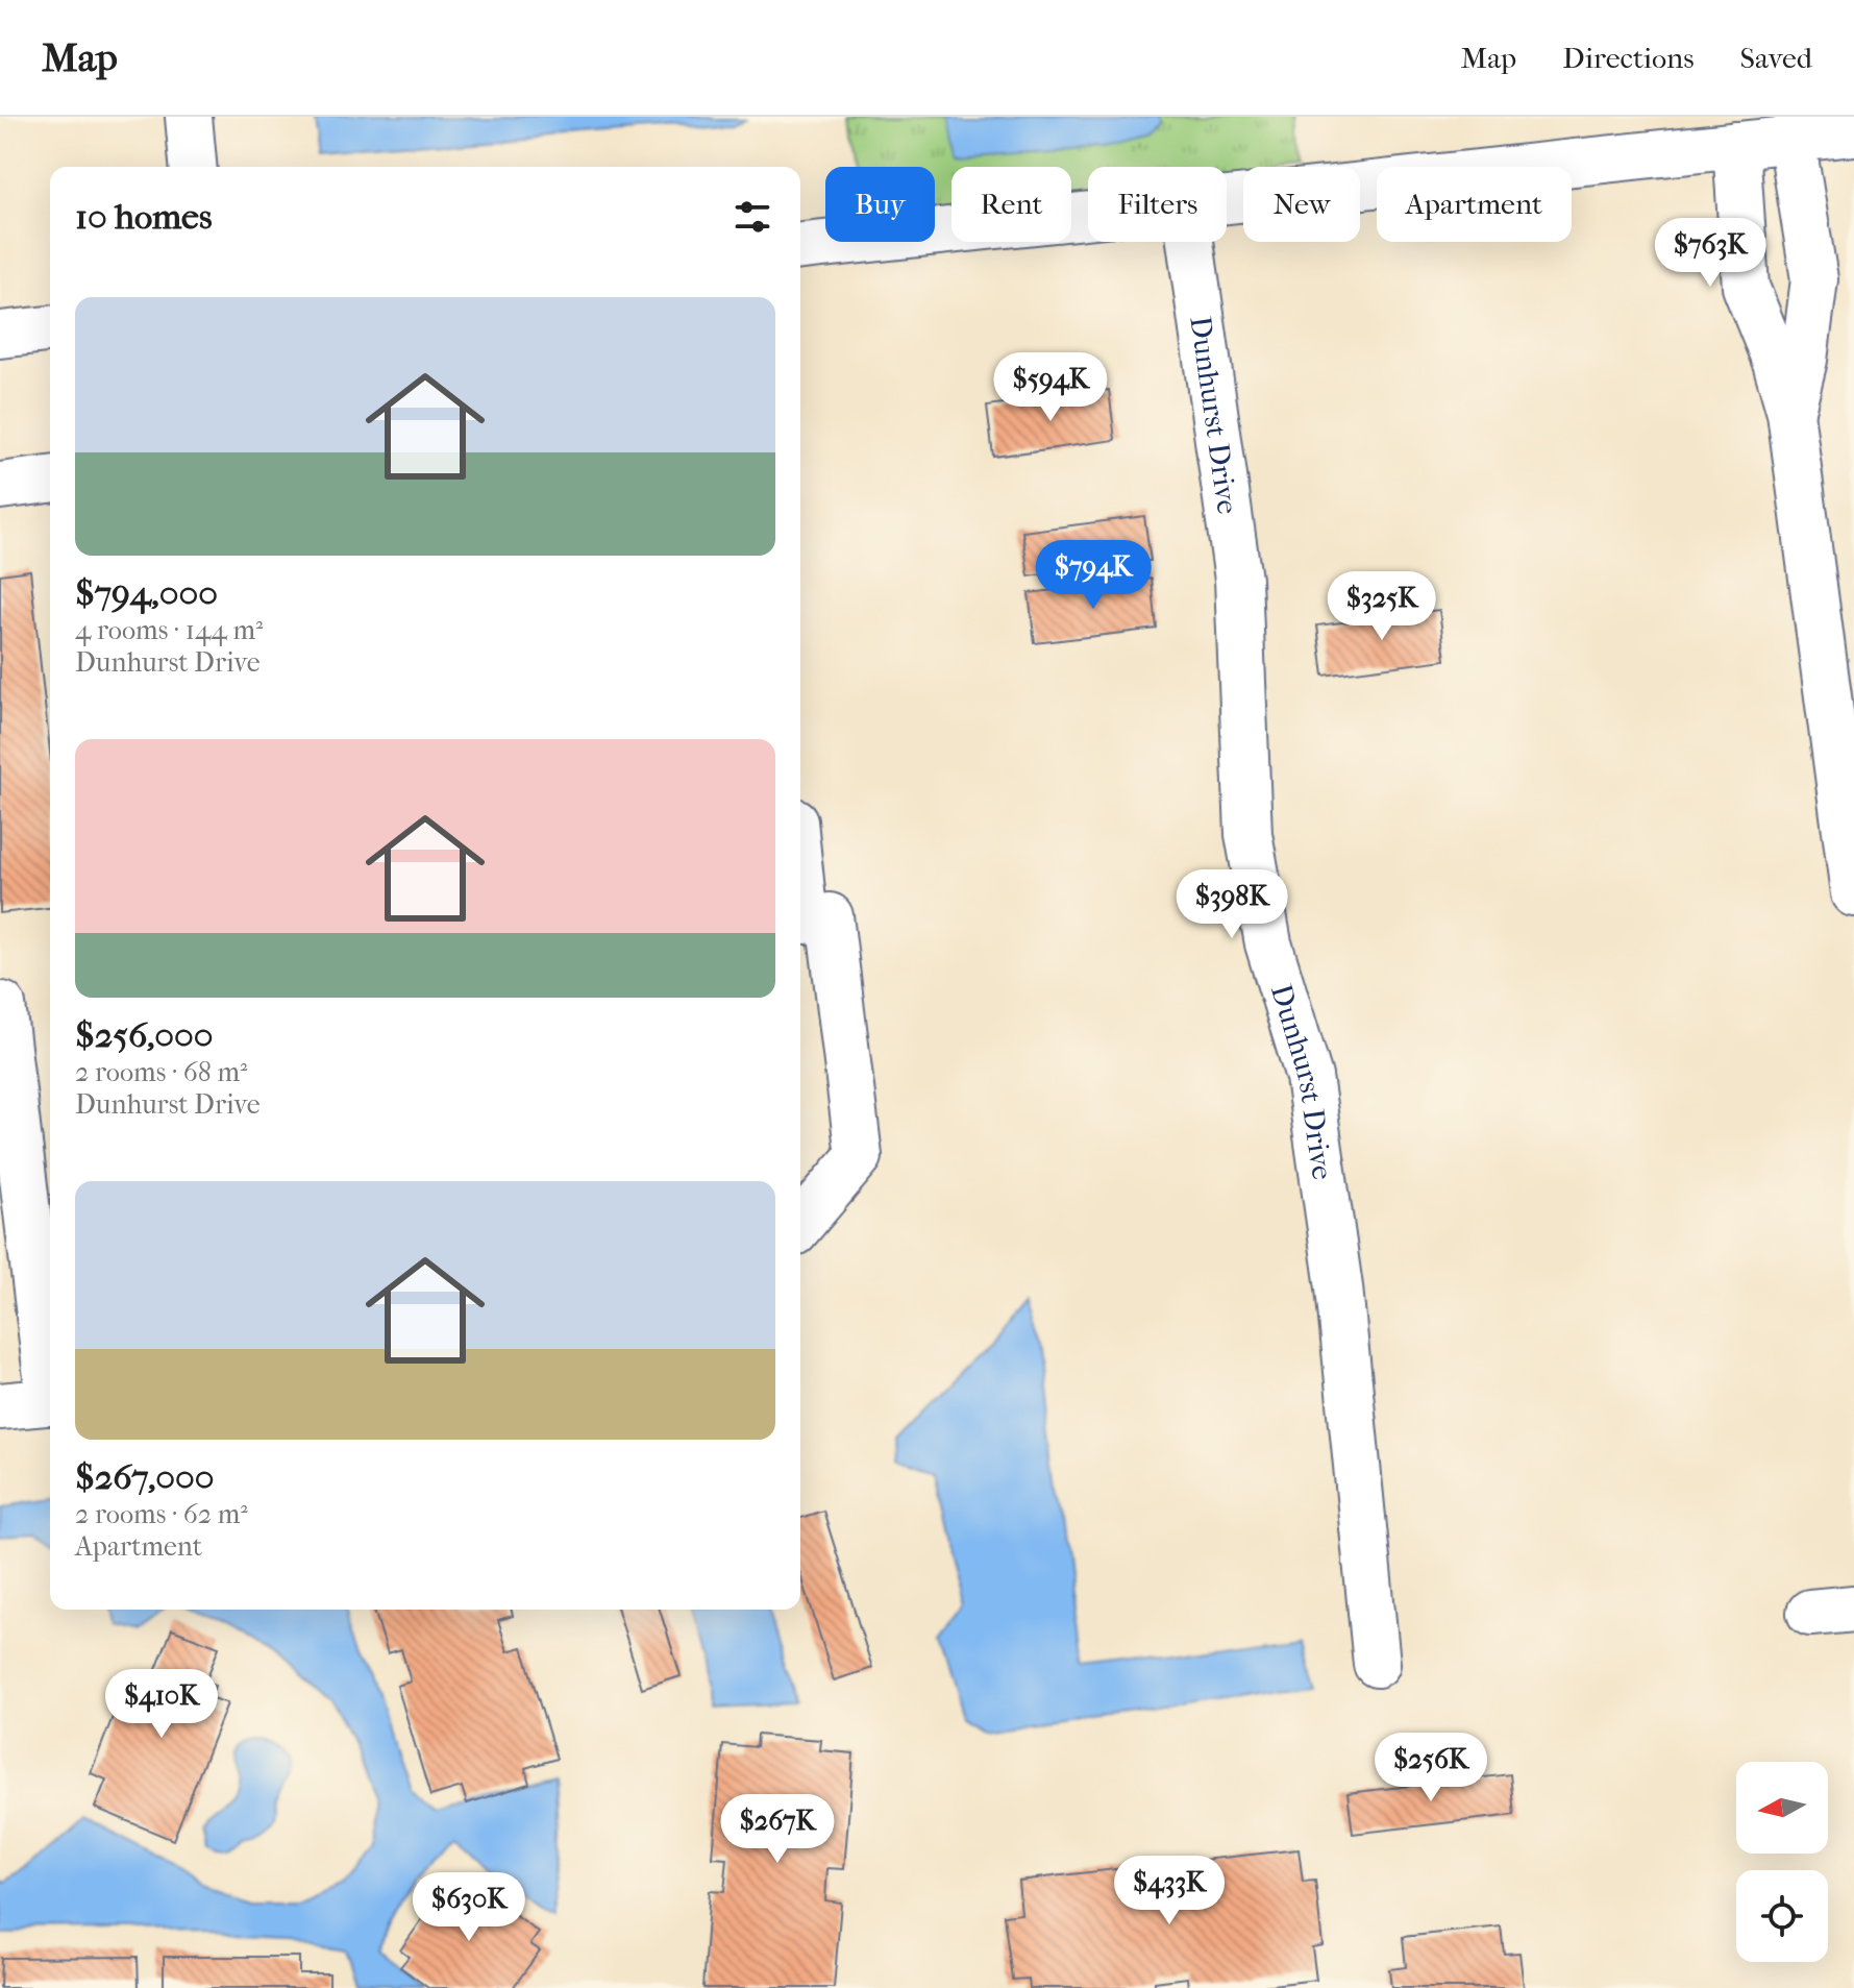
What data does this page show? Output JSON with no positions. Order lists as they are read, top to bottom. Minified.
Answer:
{"streets":{"street":["Dunhurst Drive"]},"north":"left","page":{"header":"Map","nav":["Map","Directions","Saved"],"chip":["Buy","Rent","Filters","New","Apartment"],"heading":"10 homes","price":["$763K","$594K","$794K","$325K","$398K","$410K","$256K","$267K","$433K","$630K"],"list":[{"name":"$794,000","note":"4 rooms · 144 m² · Dunhurst Drive"},{"name":"$256,000","note":"2 rooms · 68 m² · Dunhurst Drive"},{"name":"$267,000","note":"2 rooms · 62 m² · Apartment"}]}}
